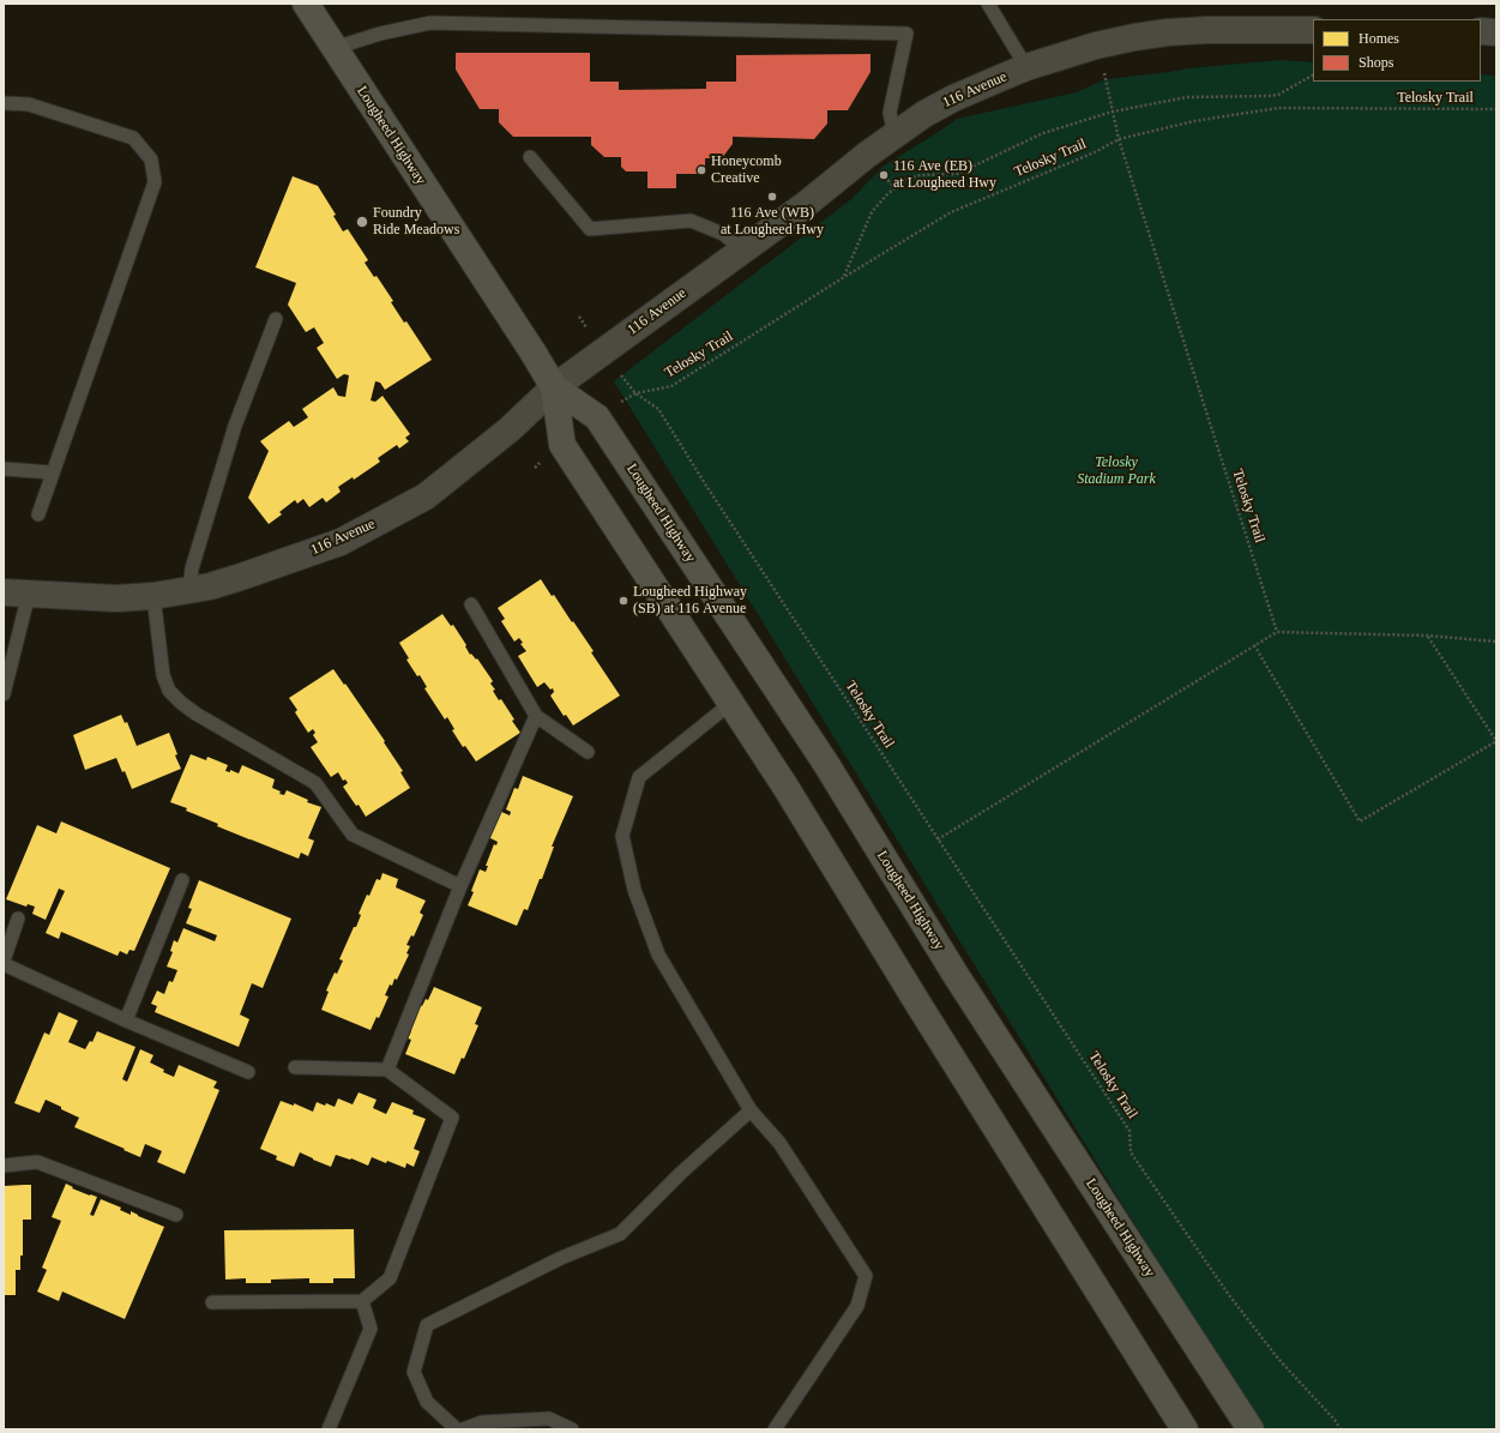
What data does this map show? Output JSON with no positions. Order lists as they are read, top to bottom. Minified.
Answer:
{"streets":{"main road":["Lougheed Highway"],"street":["116 Avenue"],"path":["Telosky Trail"]},"crossings":[["116 Avenue","Telosky Trail"],["116 Avenue","Lougheed Highway"]],"parks":["Telosky Stadium Park"],"places":["Honeycomb Creative","116 Ave (EB) at Lougheed Hwy","116 Ave (WB) at Lougheed Hwy","Foundry Ride Meadows","Lougheed Highway (SB) at 116 Avenue"],"legend":["Homes","Shops"]}
